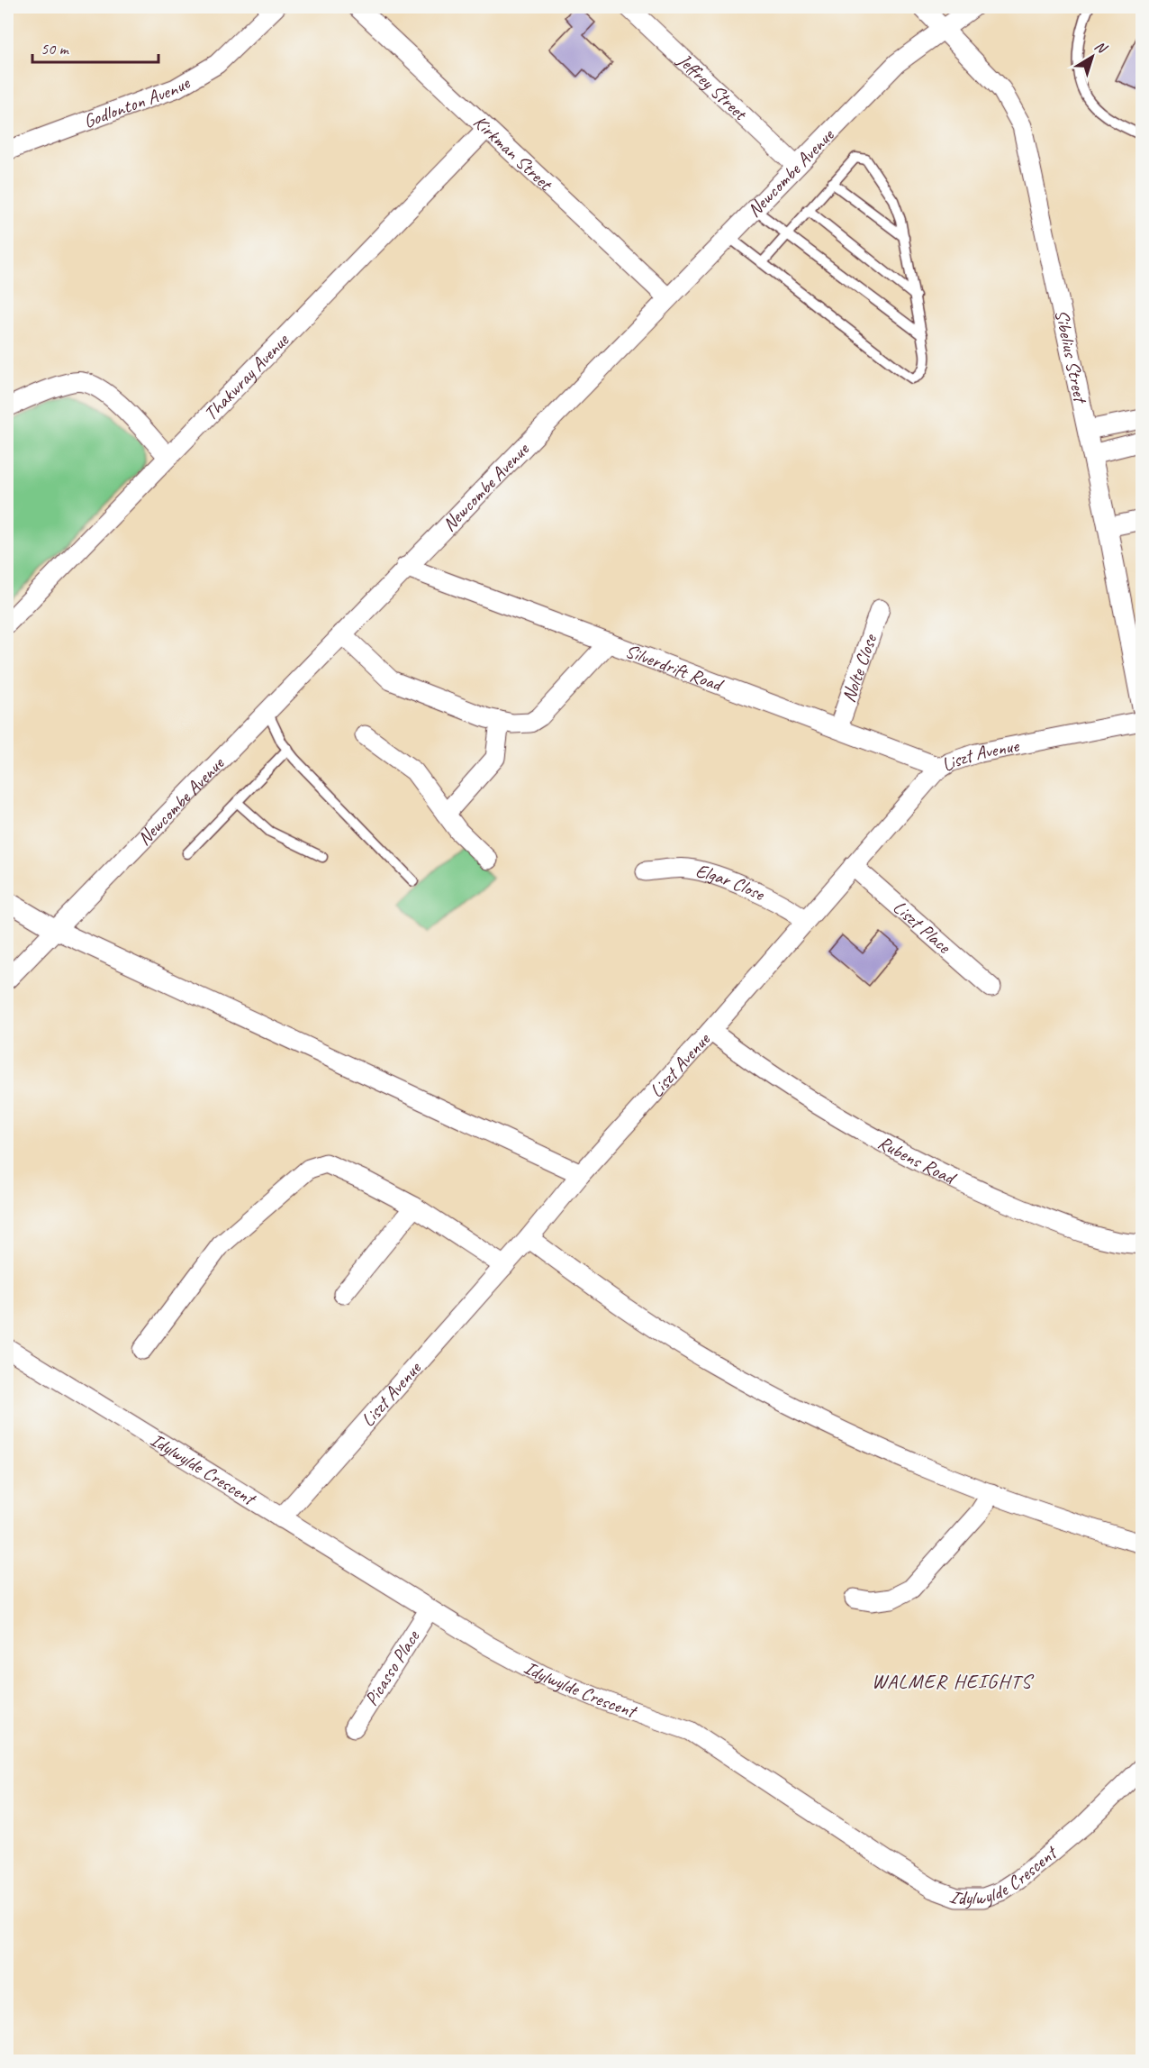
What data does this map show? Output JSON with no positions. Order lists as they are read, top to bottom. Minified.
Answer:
{"streets":{"street":["Jeffrey Street","Godlonton Avenue","Kirkman Street","Newcombe Avenue","Sibelius Street","Thakwray Avenue","Silverdrift Road","Nolte Close","Liszt Avenue","Elgar Close","Liszt Place","Rubens Road","Idylwylde Crescent","Picasso Place"]},"crossings":[["Jeffrey Street","Newcombe Avenue"],["Kirkman Street","Newcombe Avenue"],["Kirkman Street","Thakwray Avenue"],["Newcombe Avenue","Sibelius Street"],["Newcombe Avenue","Silverdrift Road"],["Silverdrift Road","Nolte Close"],["Silverdrift Road","Liszt Avenue"],["Liszt Avenue","Elgar Close"],["Liszt Avenue","Liszt Place"],["Liszt Avenue","Rubens Road"],["Liszt Avenue","Idylwylde Crescent"],["Idylwylde Crescent","Picasso Place"]],"districts":["WALMER HEIGHTS"],"scale_bar":"50 m","north":"top right"}
